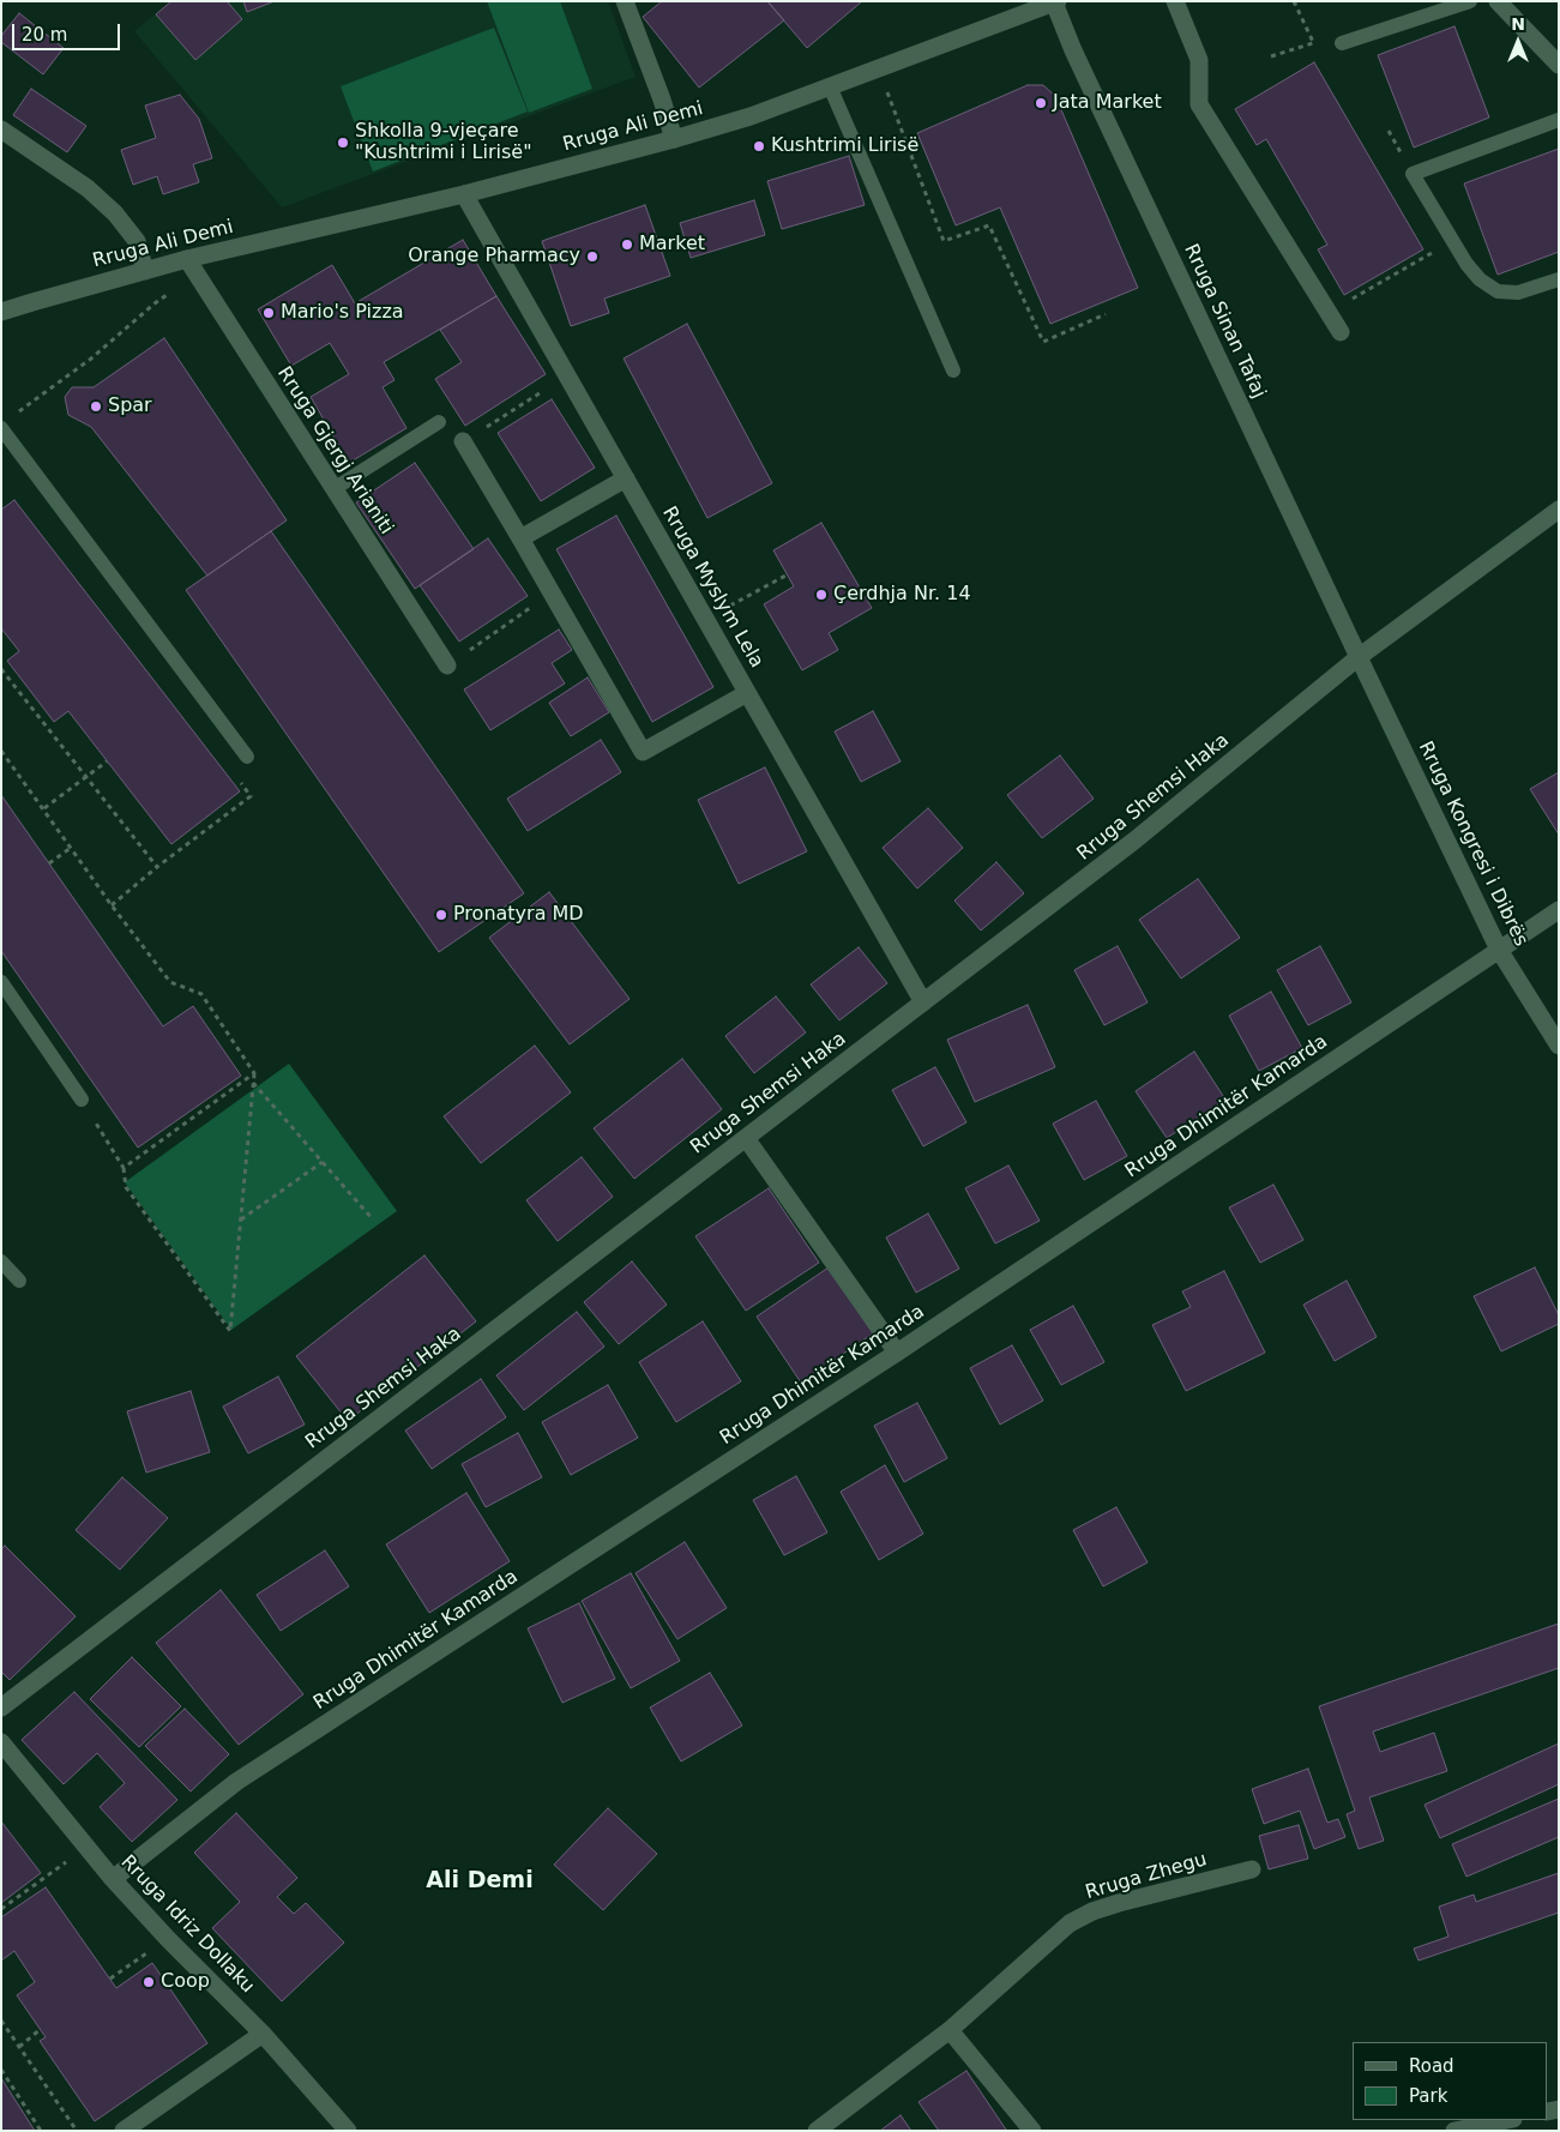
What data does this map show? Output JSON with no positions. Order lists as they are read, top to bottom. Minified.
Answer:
{"streets":{"street":["Rruga Ali Demi","Rruga Sinan Tafaj","Rruga Gjergj Arianiti","Rruga Myslym Lela","Rruga Shemsi Haka","Rruga Kongresi i Dibrës","Rruga Dhimitër Kamarda","Rruga Zhegu","Rruga Idriz Dollaku"]},"crossings":[["Rruga Ali Demi","Rruga Sinan Tafaj"],["Rruga Ali Demi","Rruga Gjergj Arianiti"],["Rruga Ali Demi","Rruga Myslym Lela"],["Rruga Sinan Tafaj","Rruga Shemsi Haka"],["Rruga Sinan Tafaj","Rruga Kongresi i Dibrës"],["Rruga Myslym Lela","Rruga Shemsi Haka"],["Rruga Shemsi Haka","Rruga Kongresi i Dibrës"],["Rruga Kongresi i Dibrës","Rruga Dhimitër Kamarda"],["Rruga Dhimitër Kamarda","Rruga Idriz Dollaku"]],"districts":["Ali Demi"],"places":["Jata Market","Shkolla 9-vjeçare \"Kushtrimi i Lirisë\"","Kushtrimi Lirisë","Market","Orange Pharmacy","Mario's Pizza","Spar","Çerdhja Nr. 14","Pronatyra MD","Coop"],"legend":["Road","Park"],"scale_bar":"20 m","north":"top"}
